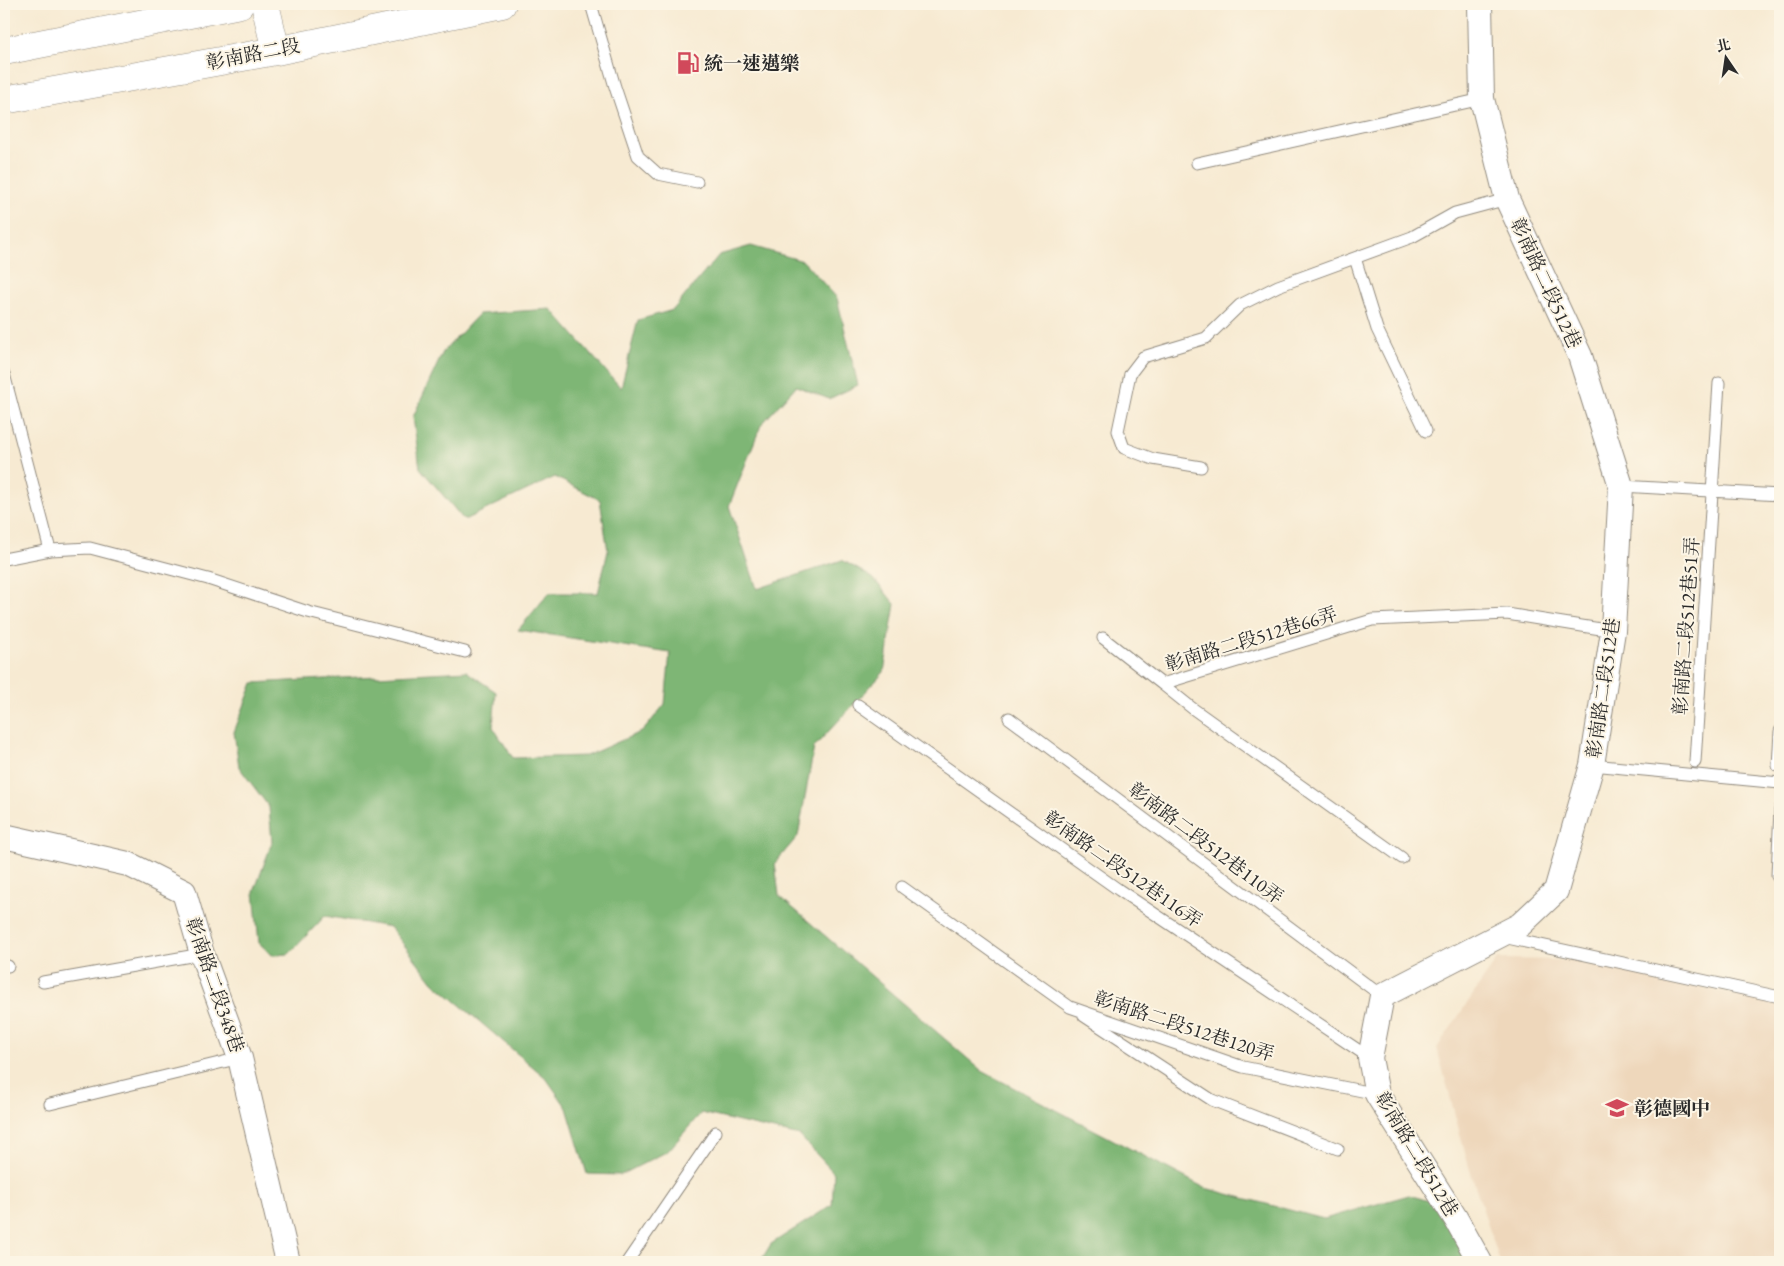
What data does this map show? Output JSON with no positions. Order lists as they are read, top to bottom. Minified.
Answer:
{"streets":{"main road":["彰南路二段"],"street":["彰南路二段512巷","彰南路二段348巷"],"lane":["彰南路二段512巷51弄","彰南路二段512巷66弄","彰南路二段512巷110弄","彰南路二段512巷116弄","彰南路二段512巷120弄"]},"crossings":[["彰南路二段512巷","彰南路二段512巷66弄"],["彰南路二段512巷","彰南路二段512巷110弄"],["彰南路二段512巷","彰南路二段512巷116弄"],["彰南路二段512巷","彰南路二段512巷120弄"]],"places":{"fuel station":["統一速邁樂"],"school or university":["彰德國中"]},"north":"top"}
